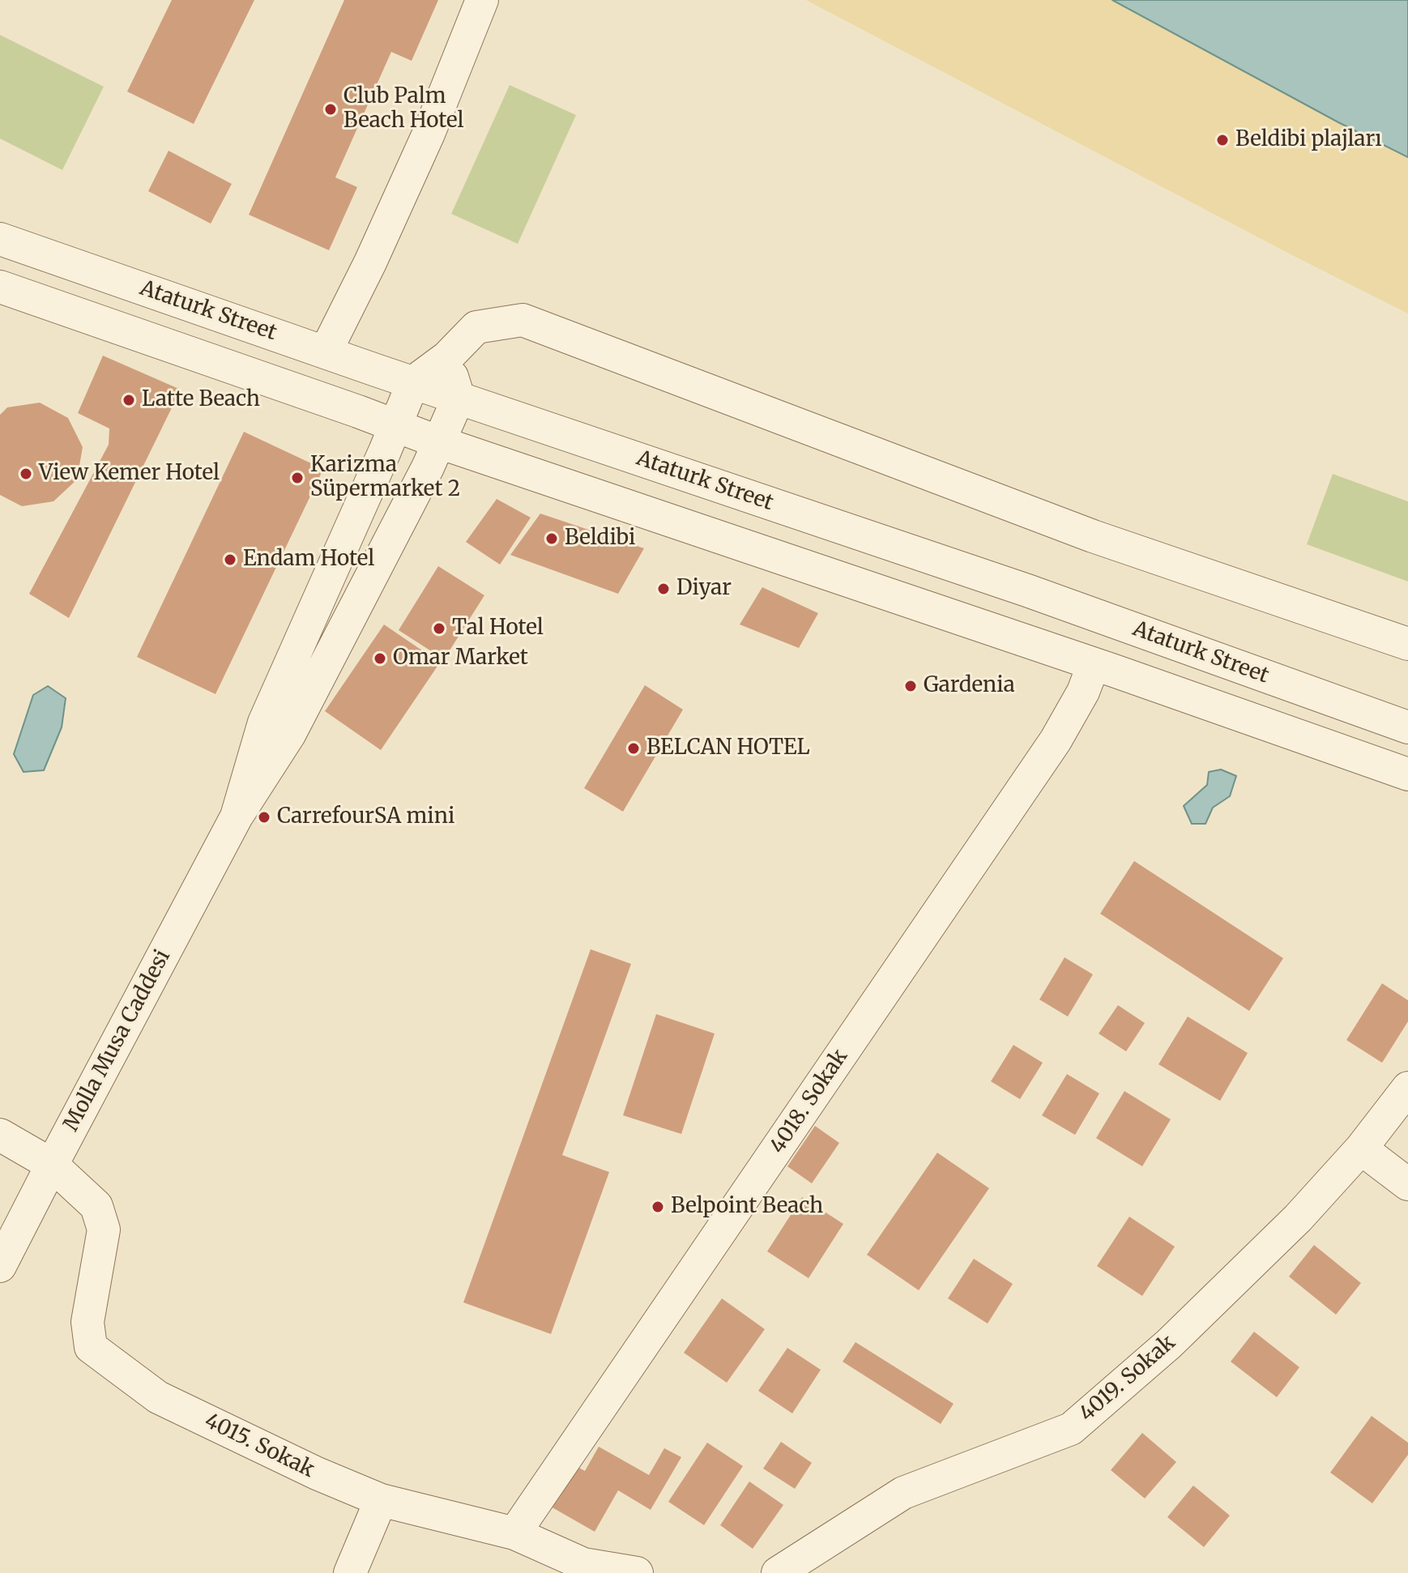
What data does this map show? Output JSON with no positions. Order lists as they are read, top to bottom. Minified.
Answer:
{"streets":{"street":["Ataturk Street","Molla Musa Caddesi","4018. Sokak","4019. Sokak","4015. Sokak"]},"crossings":[["Molla Musa Caddesi","4015. Sokak"],["4018. Sokak","4015. Sokak"]],"places":["Club Palm Beach Hotel","Beldibi plajları","Latte Beach","View Kemer Hotel","Karizma Süpermarket 2","Beldibi","Endam Hotel","Diyar","Tal Hotel","Omar Market","Gardenia","BELCAN HOTEL","CarrefourSA mini","Belpoint Beach"]}
